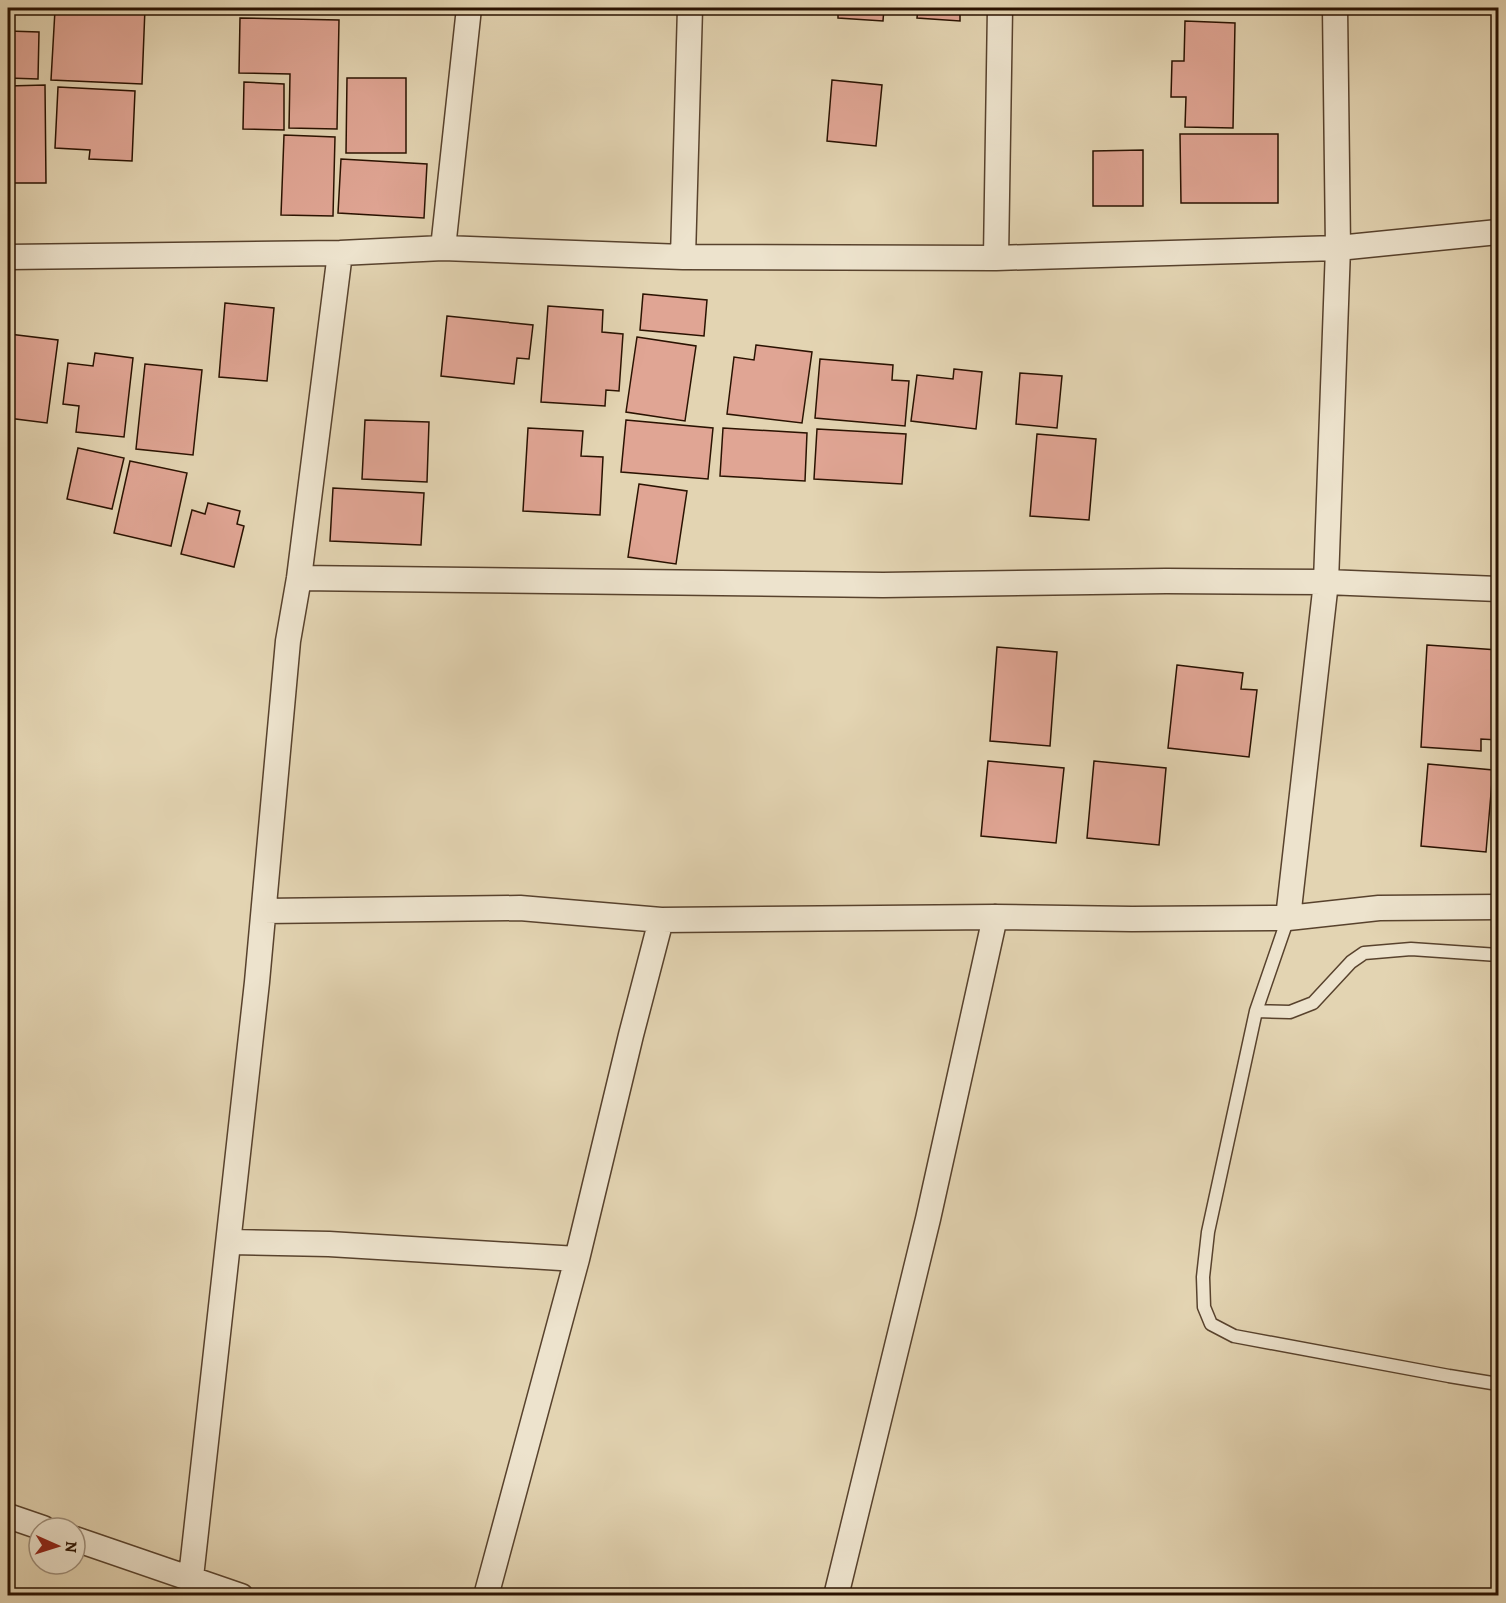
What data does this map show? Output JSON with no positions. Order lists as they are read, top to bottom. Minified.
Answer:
{"north":"right"}
